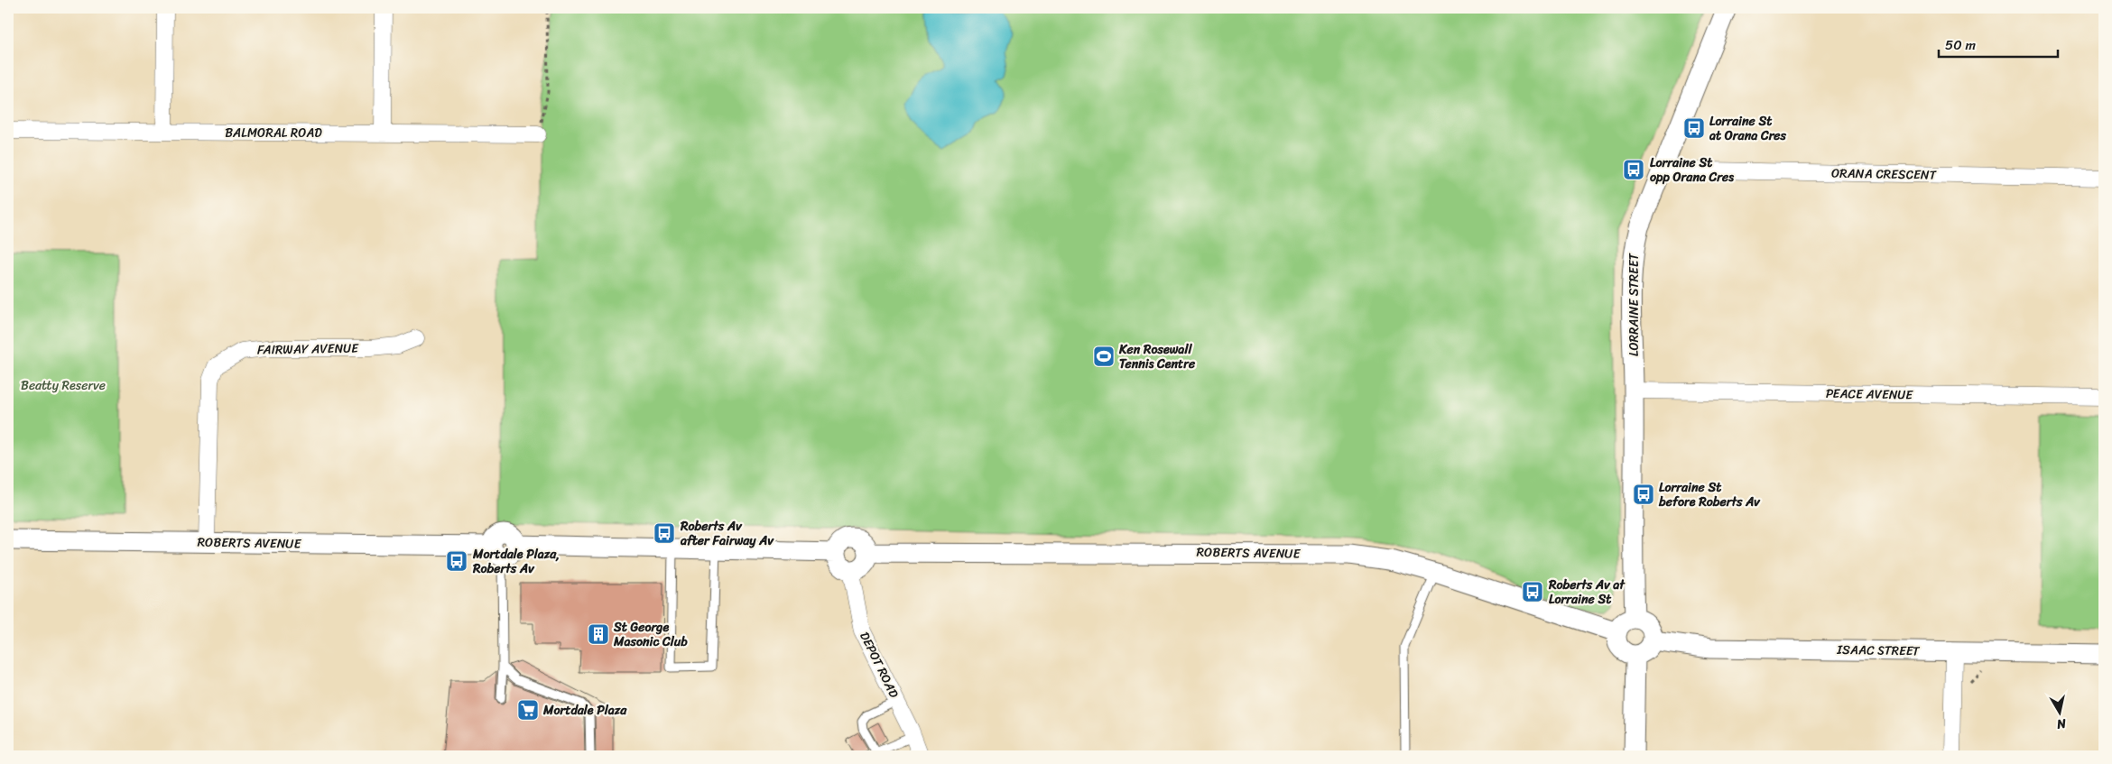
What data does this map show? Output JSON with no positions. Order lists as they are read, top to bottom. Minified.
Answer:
{"streets":{"street":["BALMORAL ROAD","ORANA CRESCENT","LORRAINE STREET","FAIRWAY AVENUE","PEACE AVENUE","ROBERTS AVENUE","ISAAC STREET","DEPOT ROAD"]},"crossings":[["ORANA CRESCENT","LORRAINE STREET"],["LORRAINE STREET","PEACE AVENUE"],["LORRAINE STREET","ROBERTS AVENUE"],["LORRAINE STREET","ISAAC STREET"],["FAIRWAY AVENUE","ROBERTS AVENUE"],["ROBERTS AVENUE","ISAAC STREET"],["ROBERTS AVENUE","DEPOT ROAD"]],"parks":["Beatty Reserve"],"places":{"bus stop":["Lorraine St at Orana Cres","Lorraine St opp Orana Cres","Lorraine St before Roberts Av","Roberts Av after Fairway Av","Mortdale Plaza, Roberts Av","Roberts Av at Lorraine St"],"sports":["Ken Rosewall Tennis Centre"],"building":["St George Masonic Club"],"supermarket":["Mortdale Plaza"]},"scale_bar":"50 m","north":"bottom"}
